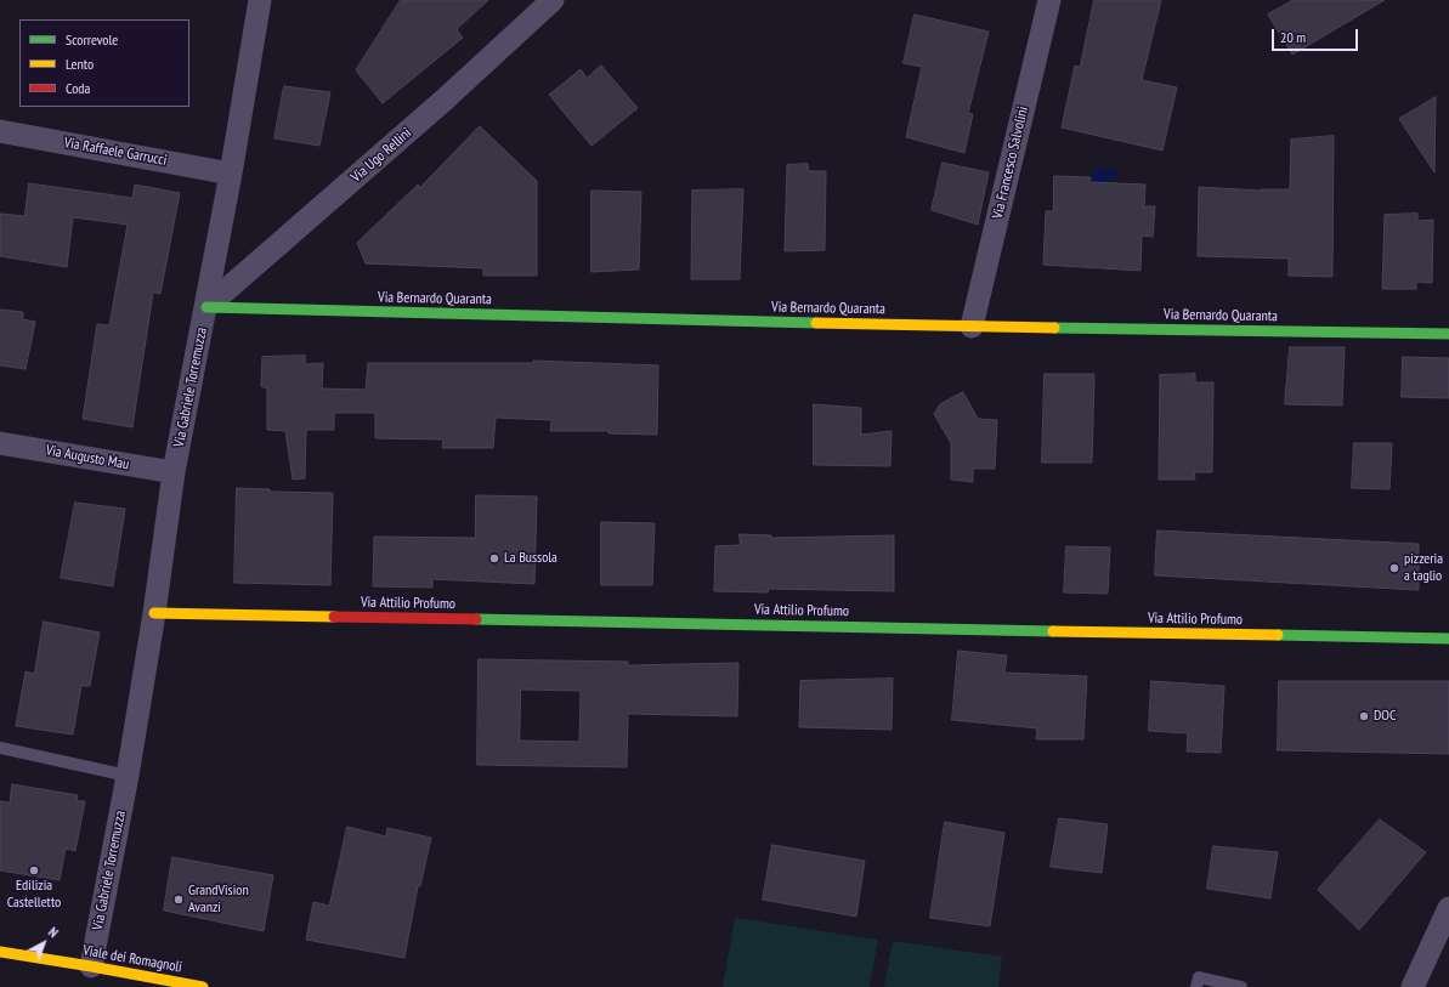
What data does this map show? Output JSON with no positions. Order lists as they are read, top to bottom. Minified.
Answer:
{"streets":{"street":["Via Raffaele Garrucci","Via Ugo Rellini","Via Francesco Salvolini","Via Bernardo Quaranta","Via Gabriele Torremuzza","Via Augusto Mau","Via Attilio Profumo","Viale dei Romagnoli"]},"crossings":[["Via Raffaele Garrucci","Via Gabriele Torremuzza"],["Via Ugo Rellini","Via Bernardo Quaranta"],["Via Ugo Rellini","Via Gabriele Torremuzza"],["Via Francesco Salvolini","Via Bernardo Quaranta"],["Via Bernardo Quaranta","Via Gabriele Torremuzza"],["Via Gabriele Torremuzza","Via Augusto Mau"],["Via Gabriele Torremuzza","Via Attilio Profumo"],["Via Gabriele Torremuzza","Viale dei Romagnoli"]],"places":["La Bussola","pizzeria a taglio","DOC","Edilizia Castelletto","GrandVision Avanzi"],"legend":["Scorrevole","Lento","Coda"],"scale_bar":"20 m","north":"top right"}
